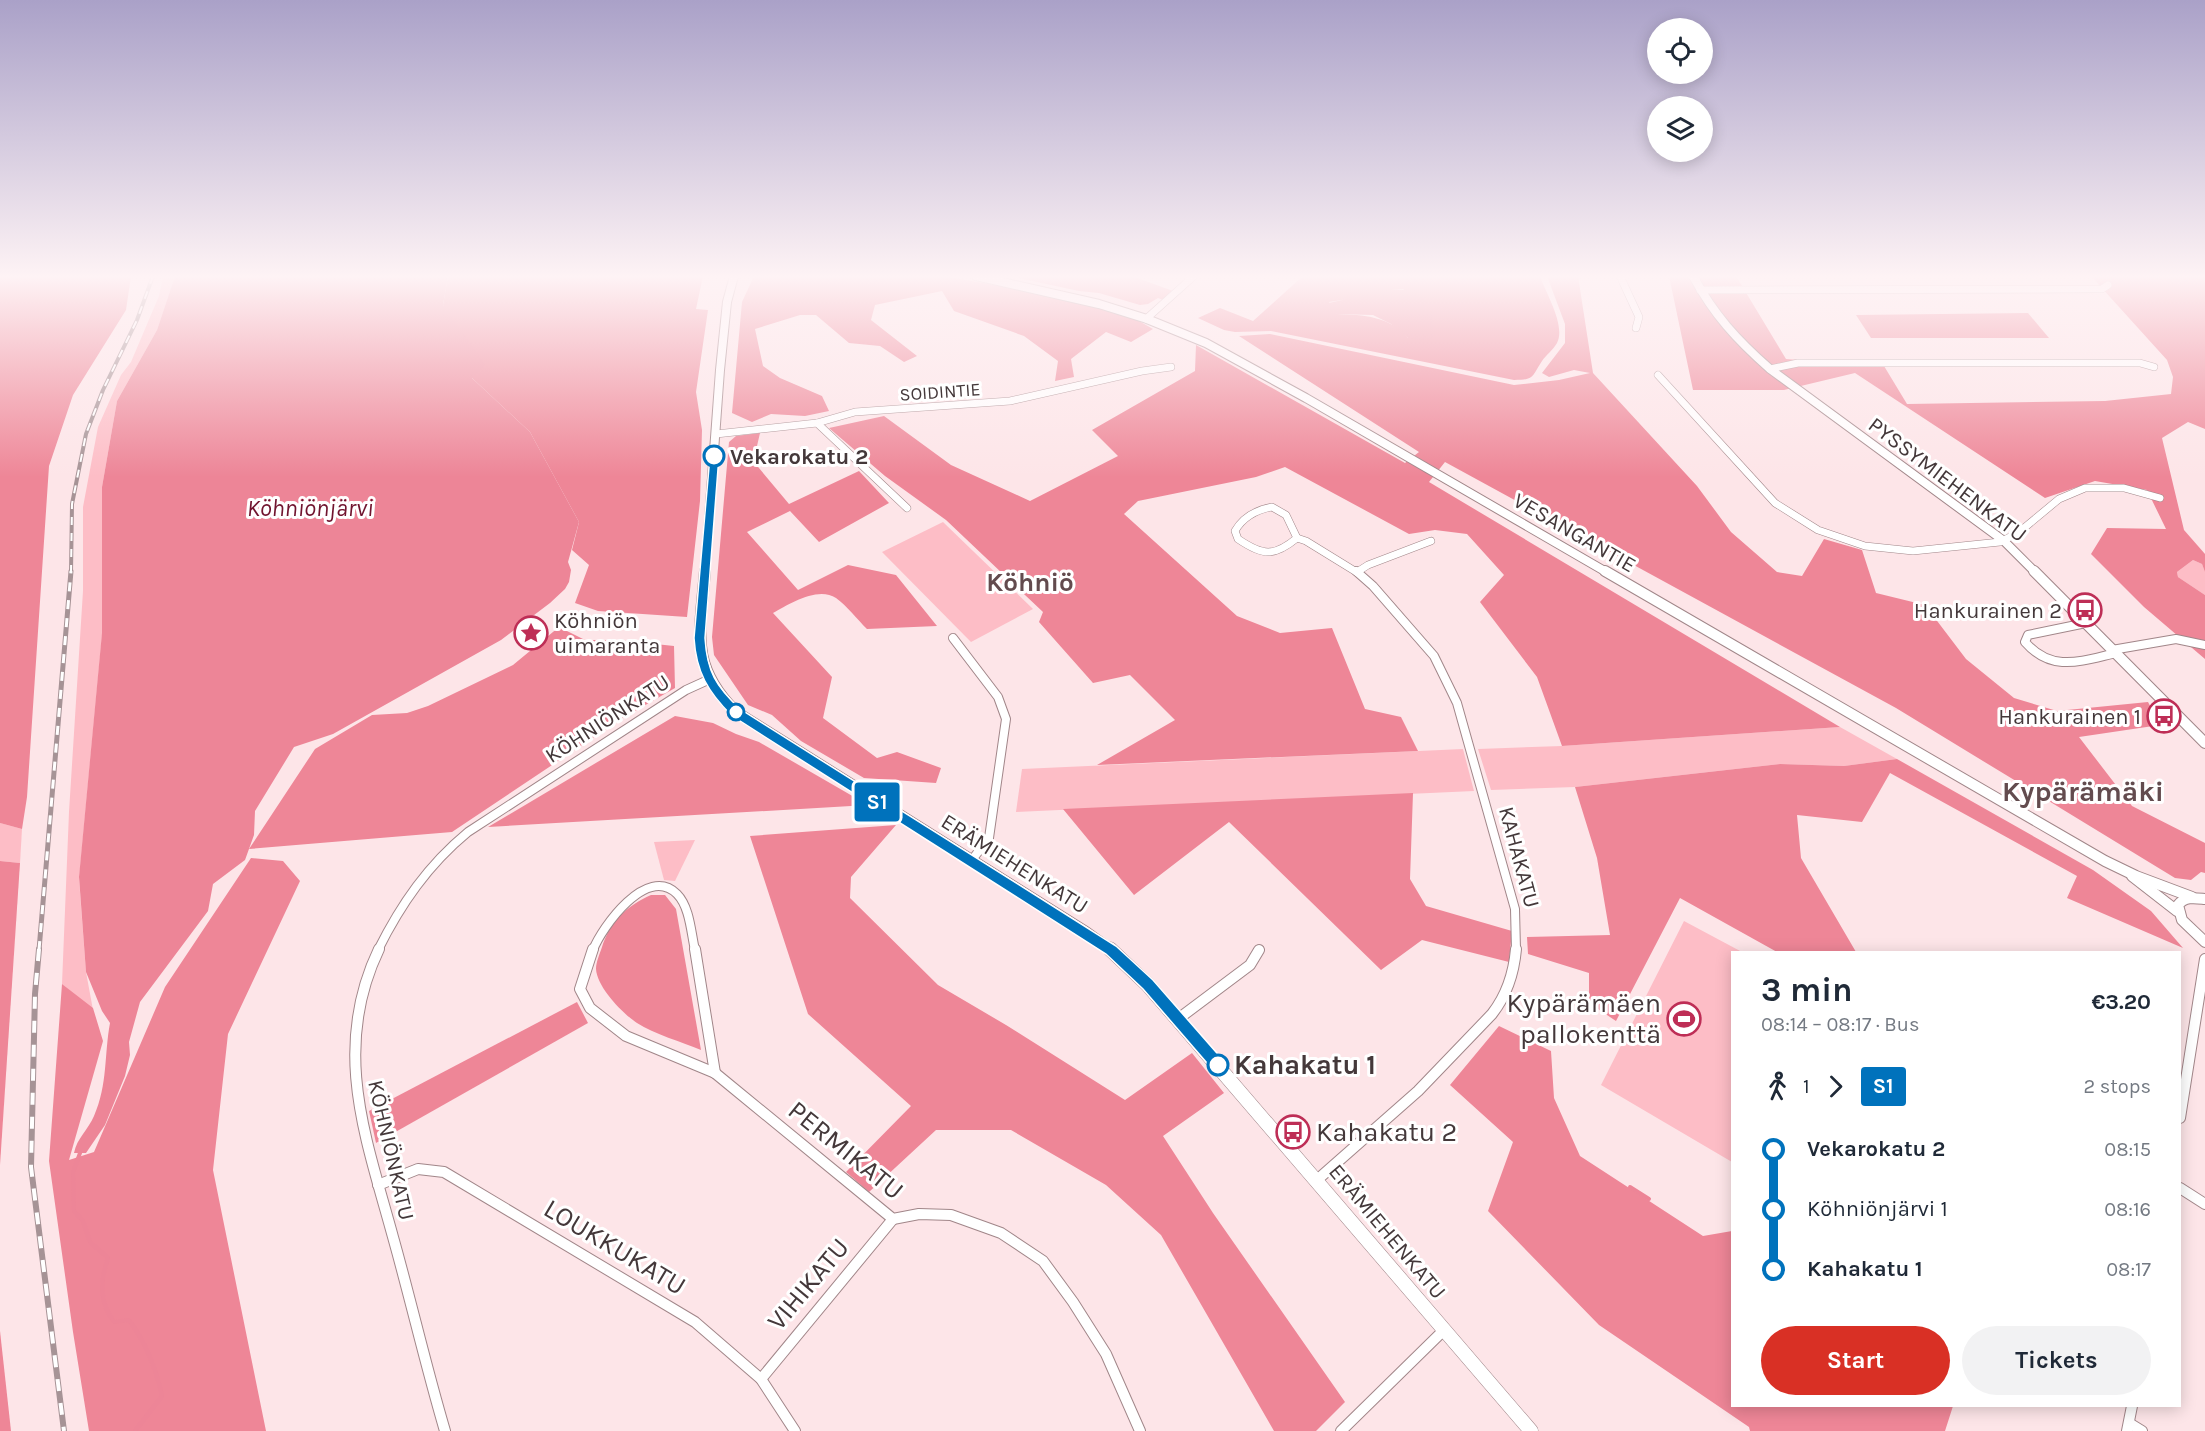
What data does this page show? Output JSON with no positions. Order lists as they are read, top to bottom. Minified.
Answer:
{"streets":{"street":["SOIDINTIE","PYSSYMIEHENKATU","VESANGANTIE","KÖHNIÖNKATU","KAHAKATU","ERÄMIEHENKATU","PERMIKATU","LOUKKUKATU","VIHIKATU"]},"crossings":[["SOIDINTIE","ERÄMIEHENKATU"],["KÖHNIÖNKATU","ERÄMIEHENKATU"],["KÖHNIÖNKATU","LOUKKUKATU"],["KAHAKATU","ERÄMIEHENKATU"],["PERMIKATU","VIHIKATU"],["LOUKKUKATU","VIHIKATU"]],"districts":["Köhniö","Kypärämäki"],"water":["Köhniönjärvi"],"places":{"other":["Vekarokatu 2","Kahakatu 1"],"bus stop":["Hankurainen 2","Hankurainen 1","Kahakatu 2"],"place":["Köhniön uimaranta"],"sports":["Kypärämäen pallokenttä"]},"lines":["bus line S1"],"page":{"on_map":"S1","heading":["3 min","08:14 – 08:17 · Bus","€3.20"],"legs":["1","S1","2 stops"],"list":[{"name":"Vekarokatu 2","value":"08:15"},{"name":"Köhniönjärvi 1","value":"08:16"},{"name":"Kahakatu 1","value":"08:17"}],"buttons":["Start","Tickets"]}}
